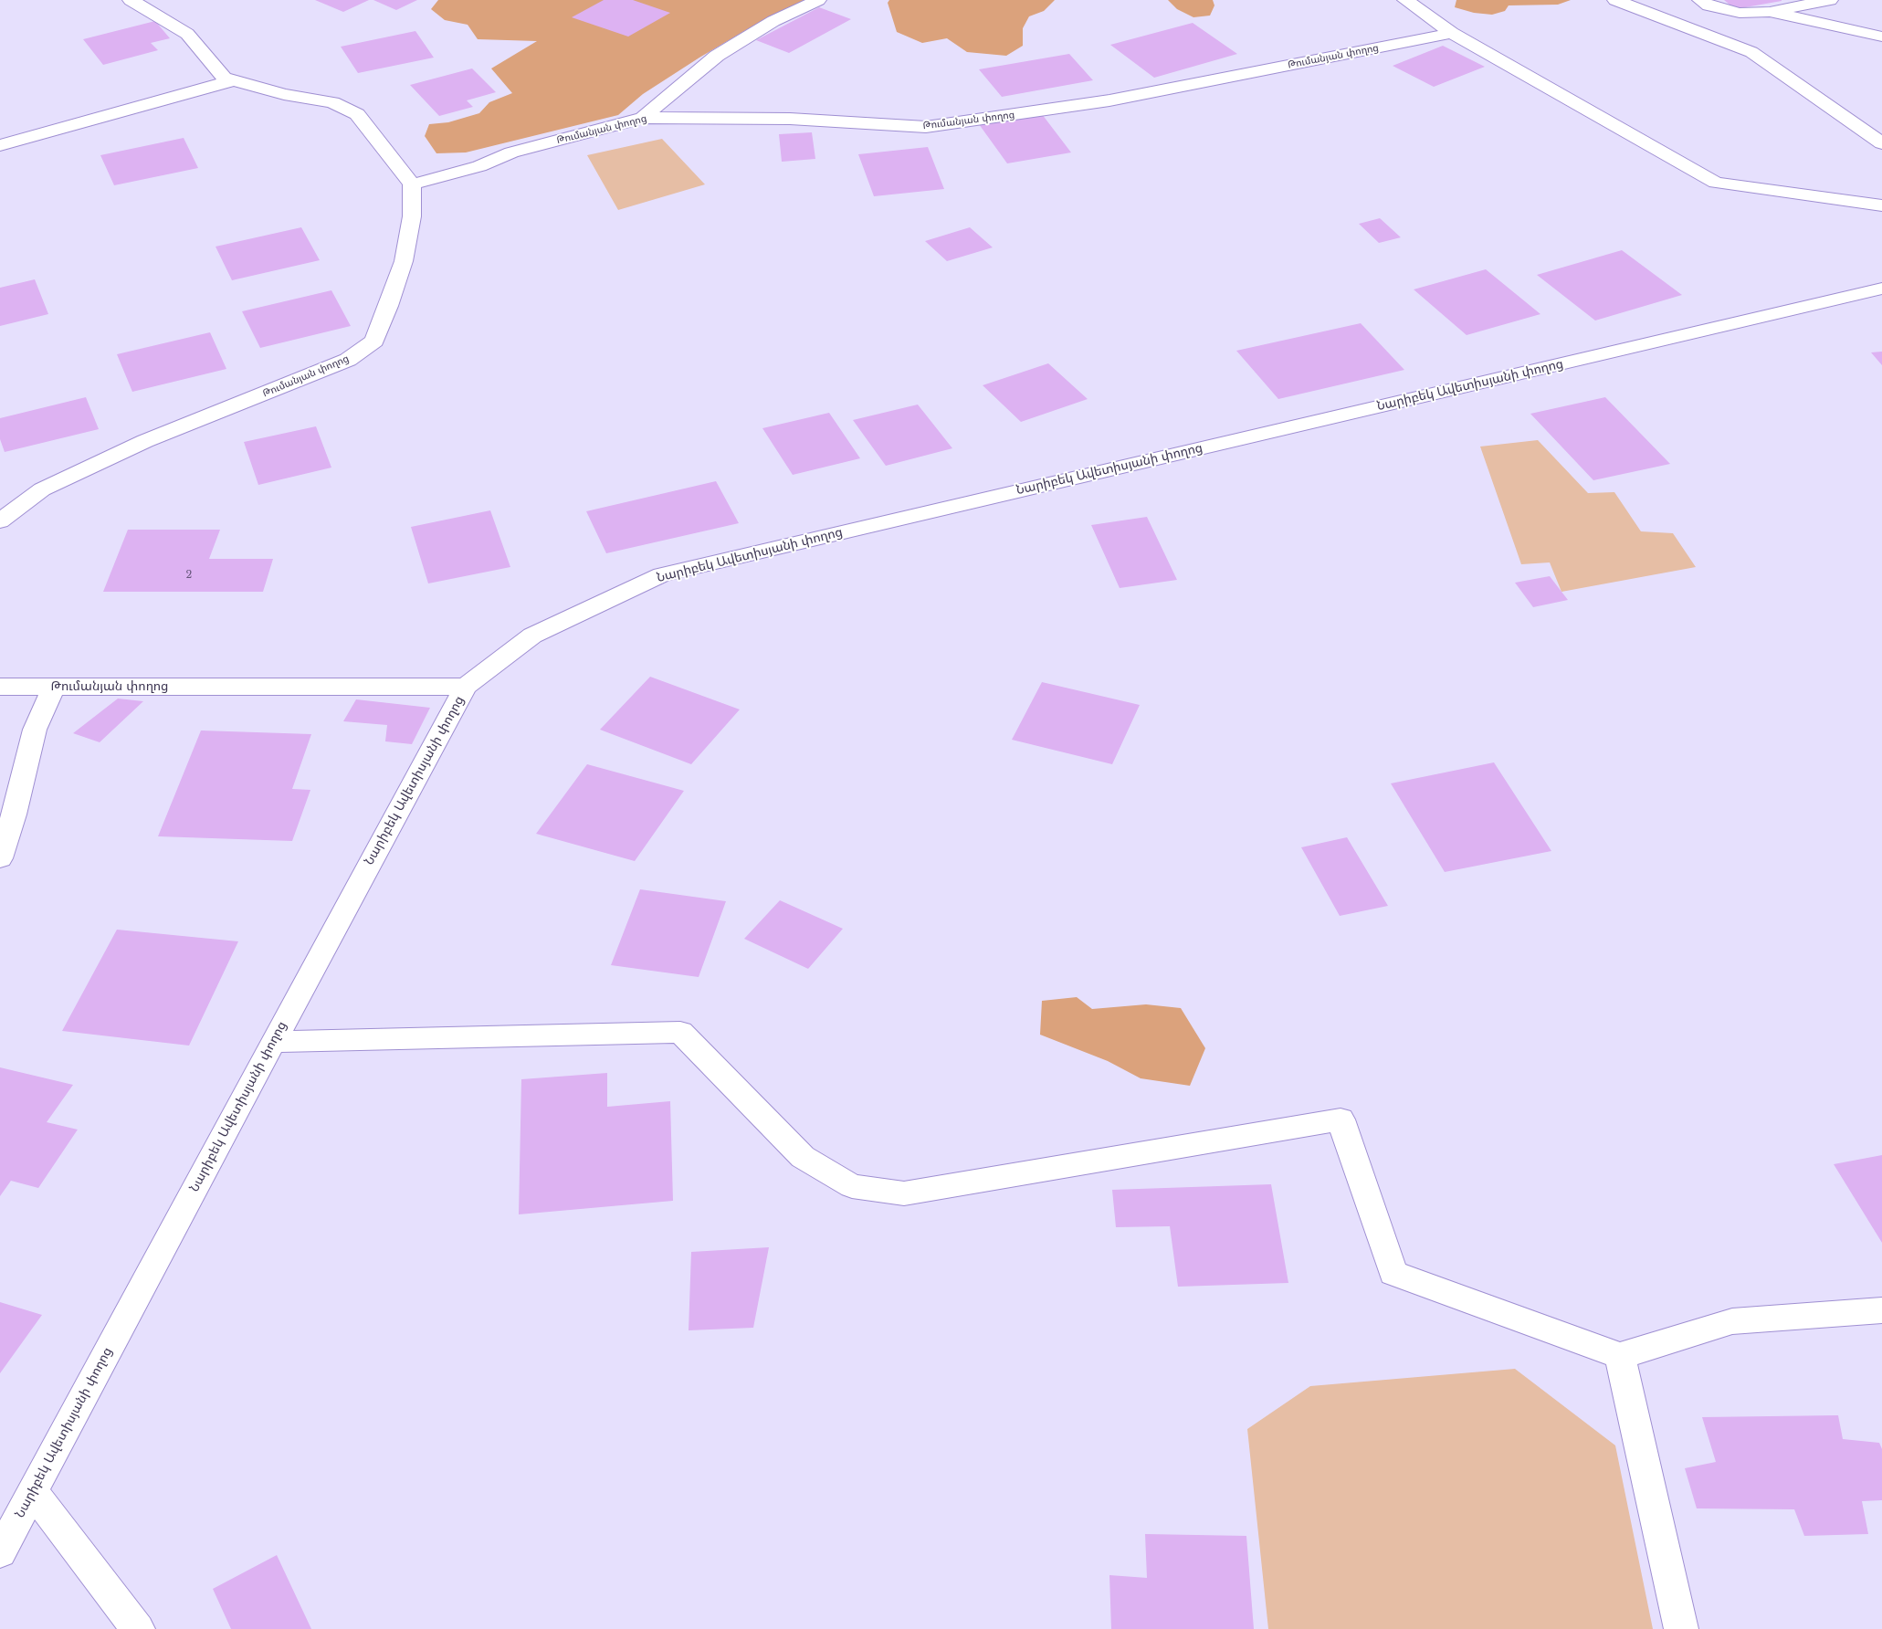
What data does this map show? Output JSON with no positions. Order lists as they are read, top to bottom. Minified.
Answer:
{"streets":{"street":["Թումանյան փողոց","Նարիբեկ Ավետիսյանի փողոց"]},"crossings":[["Թումանյան փողոց","Նարիբեկ Ավետիսյանի փողոց"]],"house_numbers":["2"]}
